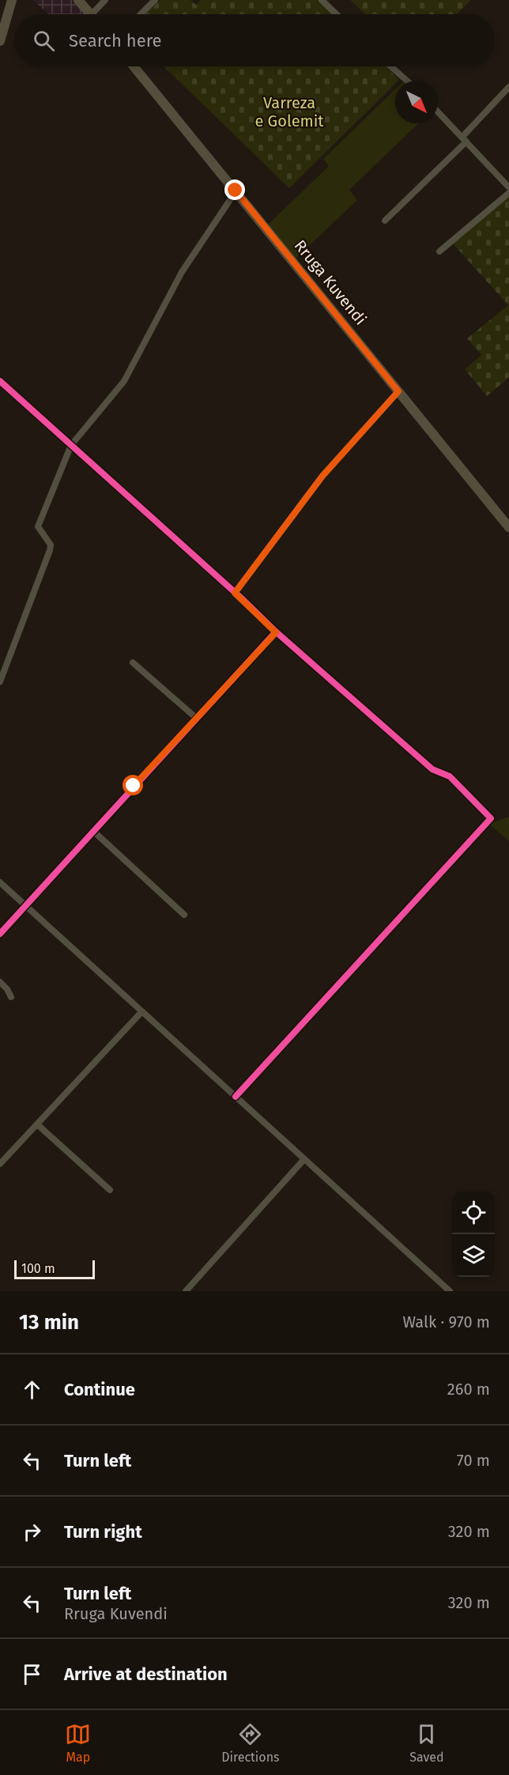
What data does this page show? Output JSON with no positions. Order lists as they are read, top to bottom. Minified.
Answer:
{"streets":{"street":["Rruga Kuvendi"]},"parks":["Varreza e Golemit"],"scale_bar":"100 m","north":"bottom right","page":{"search":"Search here","scale":"100 m","heading":["13 min","Walk · 970 m"],"list":[["Continue","260 m"],["Turn left","70 m"],["Turn right","320 m"],["Turn left","Rruga Kuvendi","320 m"],"Arrive at destination"],"nav":["Map","Directions","Saved"]}}
